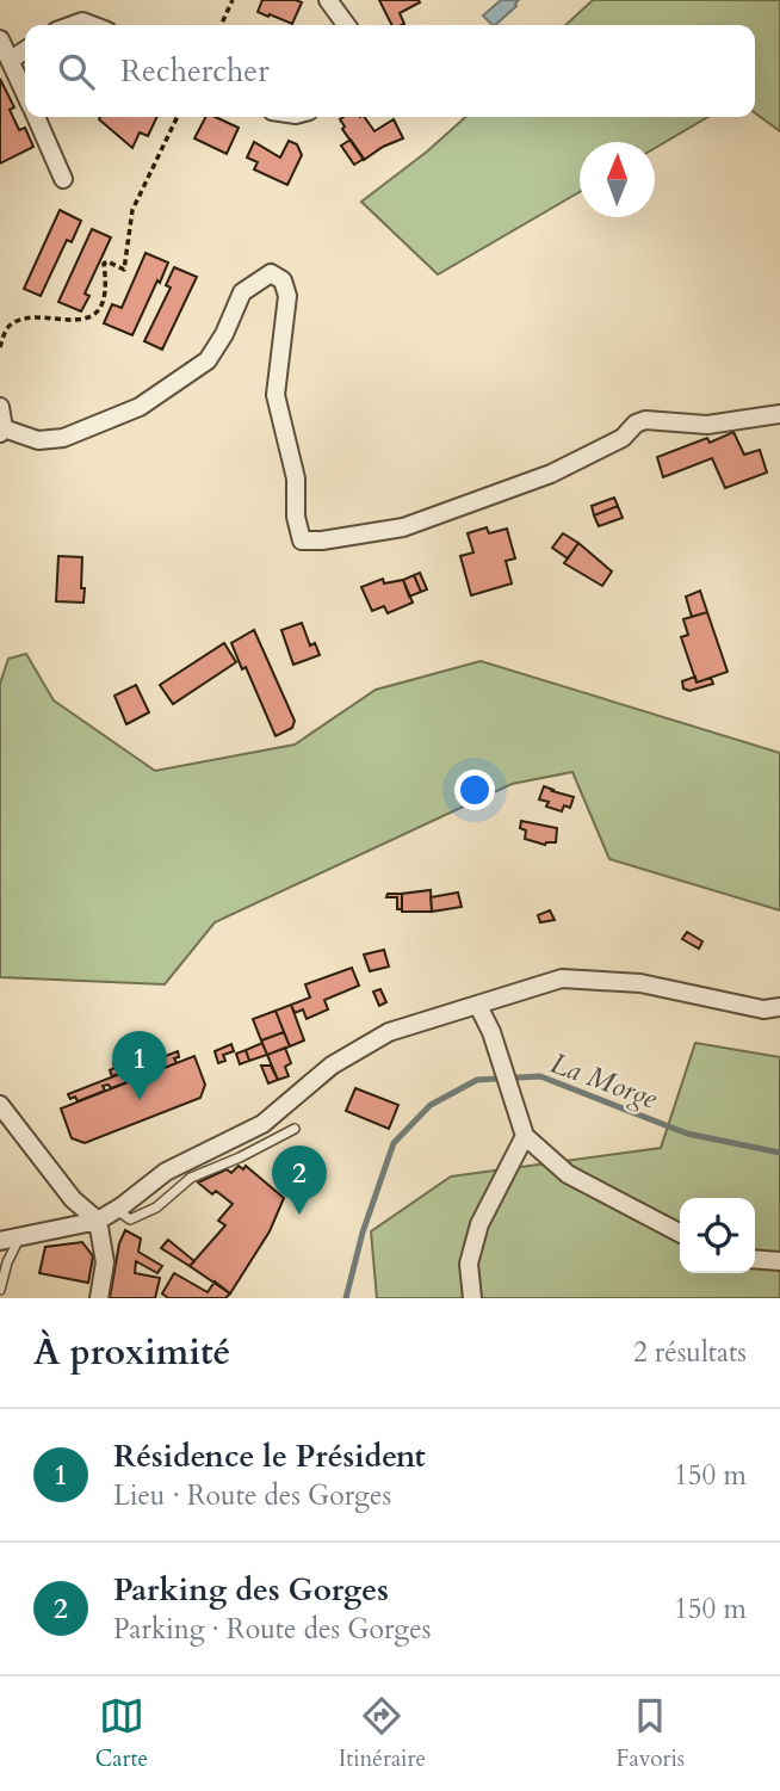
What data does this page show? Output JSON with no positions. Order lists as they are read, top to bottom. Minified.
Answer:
{"water":["La Morge"],"north":"top","page":{"search":"Rechercher","pins":["1","2"],"heading":["À proximité","2 résultats"],"list":[{"mark":"1","name":"Résidence le Président","note":"Lieu · Route des Gorges","value":"150 m"},{"mark":"2","name":"Parking des Gorges","note":"Parking · Route des Gorges","value":"150 m"}],"nav":["Carte","Itinéraire","Favoris"]}}
